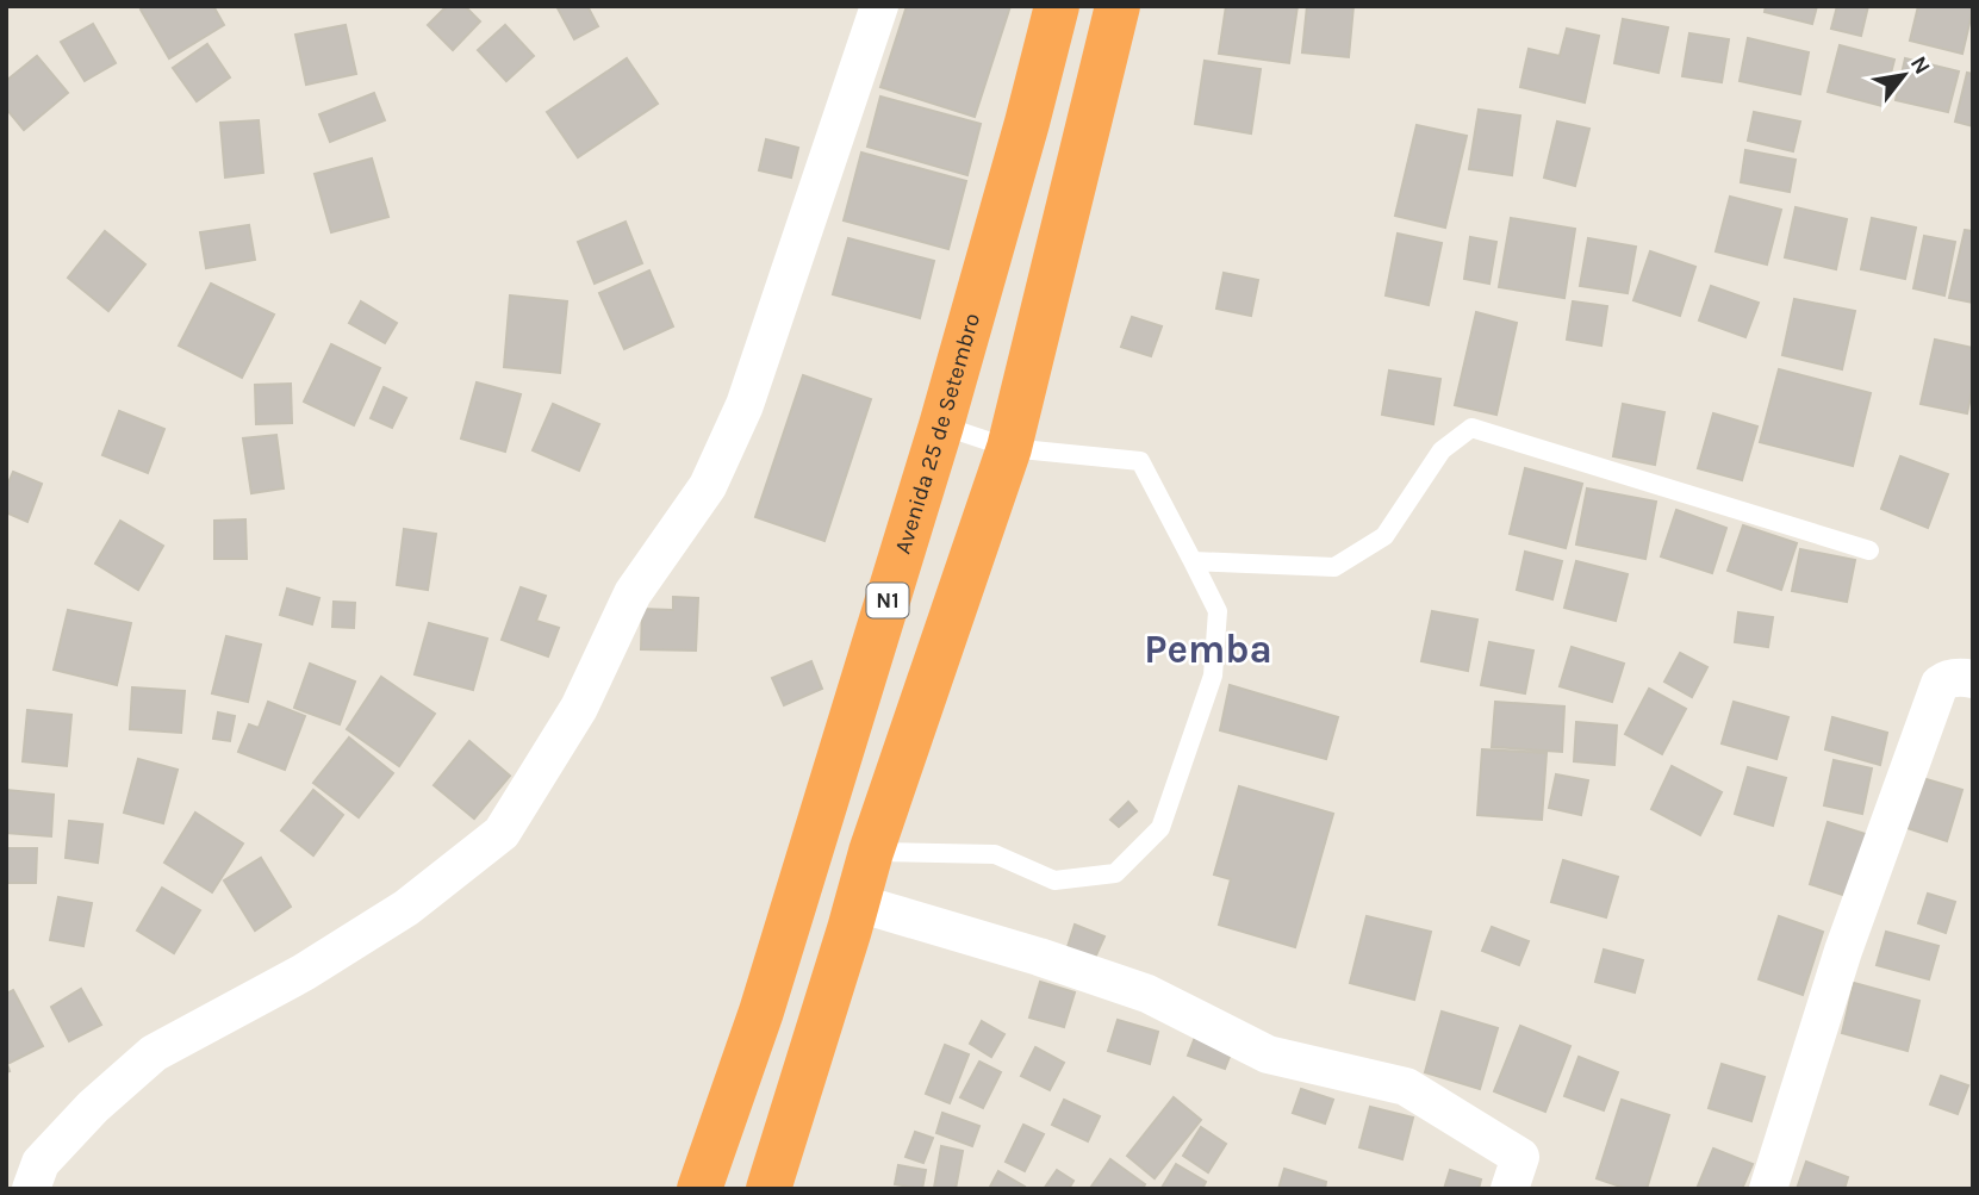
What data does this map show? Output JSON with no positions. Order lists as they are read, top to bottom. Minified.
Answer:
{"streets":{"highway":["Avenida 25 de Setembro","N1"]},"districts":["Pemba"],"north":"top right"}
